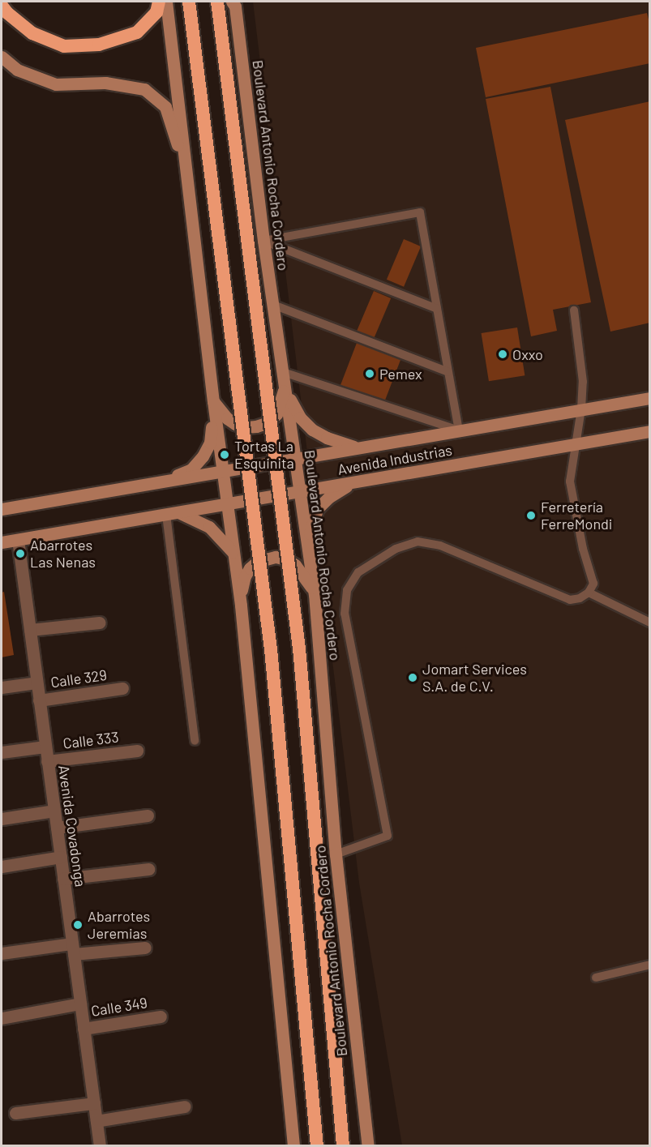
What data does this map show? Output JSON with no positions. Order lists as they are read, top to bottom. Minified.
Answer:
{"streets":{"highway":["Boulevard Antonio Rocha Cordero"],"main road":["Avenida Industrias"],"street":["Calle 329","Calle 333","Avenida Covadonga","Calle 349"]},"crossings":[["Boulevard Antonio Rocha Cordero","Avenida Industrias"],["Avenida Industrias","Avenida Covadonga"],["Calle 329","Avenida Covadonga"],["Calle 333","Avenida Covadonga"],["Avenida Covadonga","Calle 349"]],"places":["Oxxo","Pemex","Tortas La Esquinita","Ferretería FerreMondi","Abarrotes Las Nenas","Jomart Services S.A. de C.V.","Abarrotes Jeremias"]}
